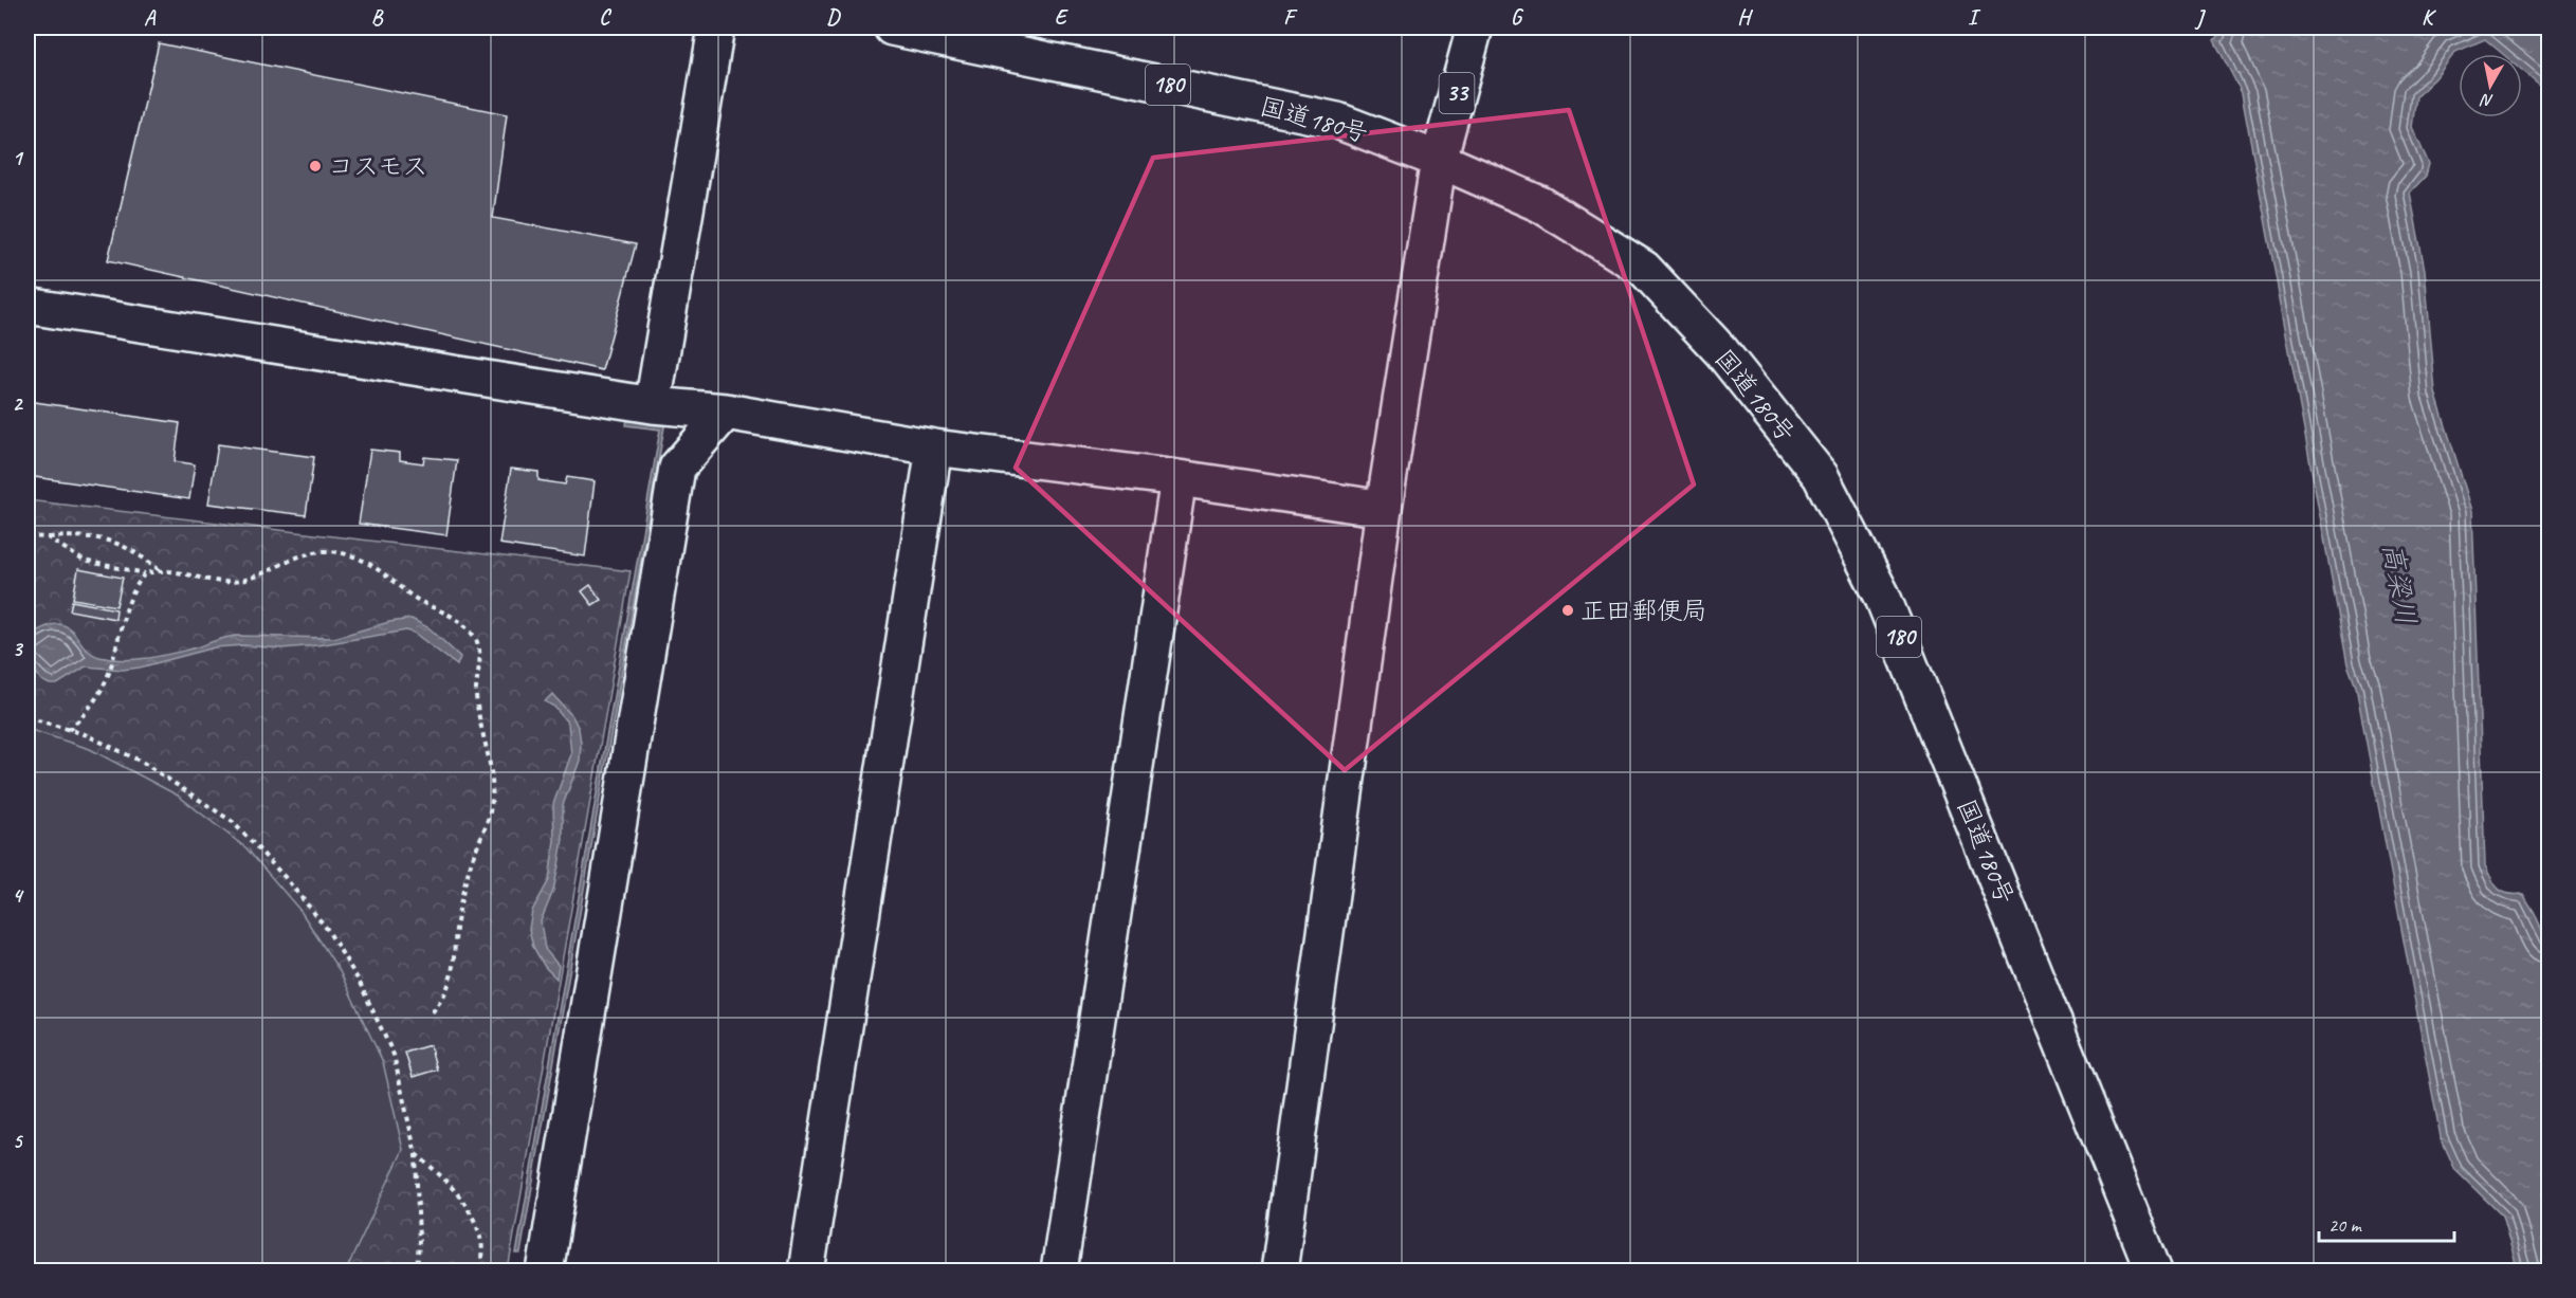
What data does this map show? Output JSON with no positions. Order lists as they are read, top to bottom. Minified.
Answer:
{"streets":{"main road":["180","33","国道180号"]},"crossings":[["33","国道180号"]],"water":["高梁川"],"places":["コスモス","正田郵便局"],"scale_bar":"20 m","north":"bottom","grid":{"columns":["A","B","C","D","E","F","G","H","I","J","K"],"rows":["1","2","3","4","5"]}}
